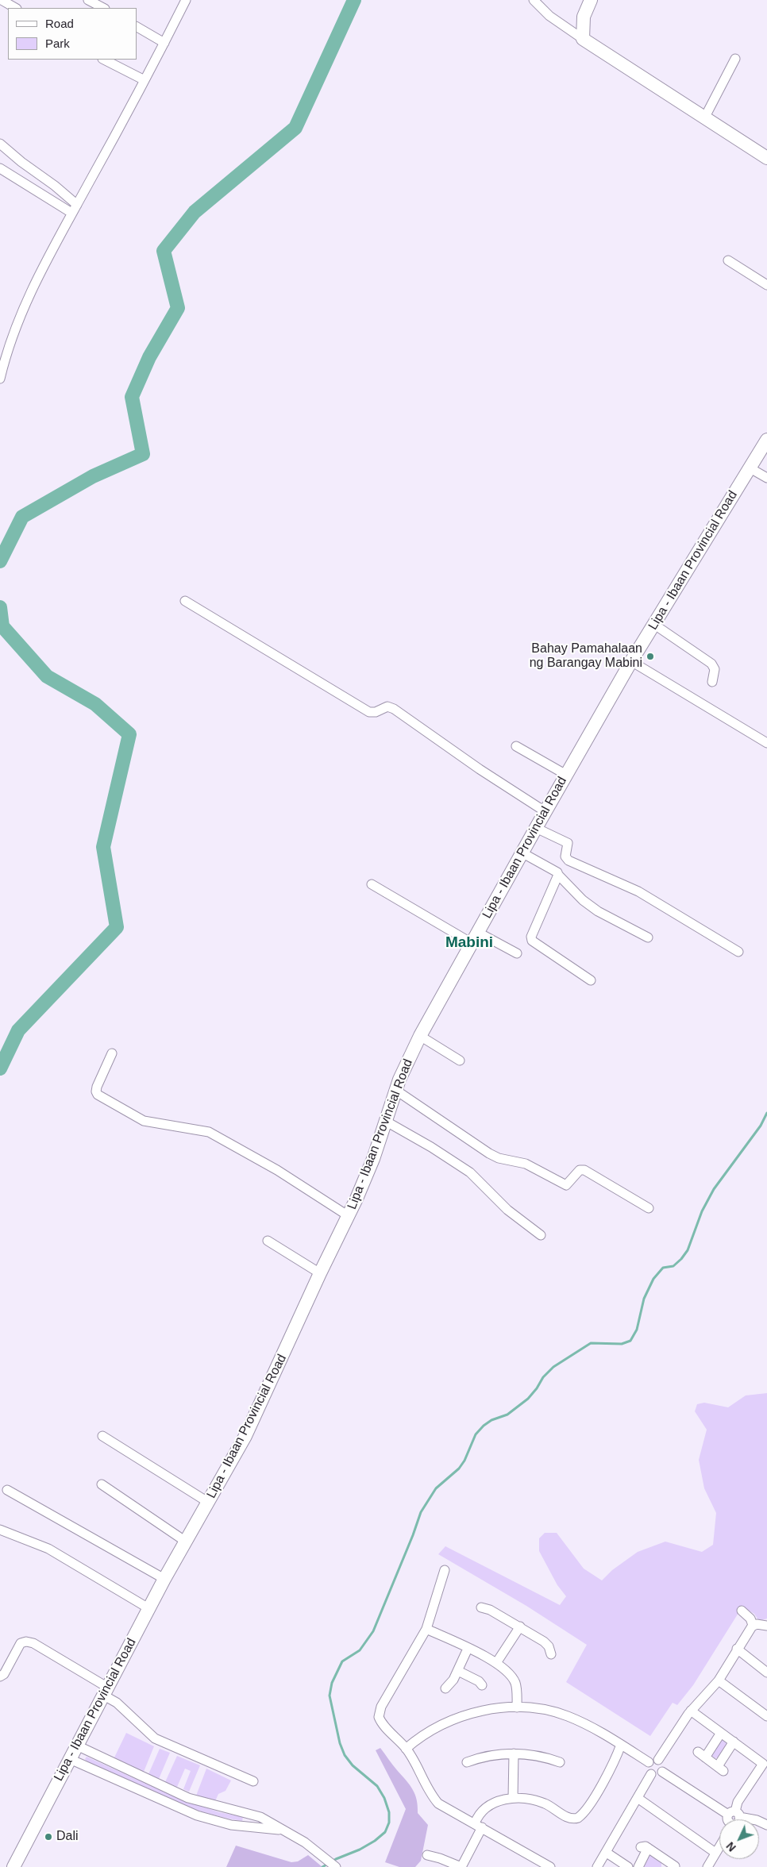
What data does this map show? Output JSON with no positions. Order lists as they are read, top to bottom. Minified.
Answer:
{"streets":{"main road":["Lipa - Ibaan Provincial Road"]},"districts":["Mabini"],"places":["Bahay Pamahalaan ng Barangay Mabini","Dali"],"legend":["Road","Park"],"north":"bottom left"}
